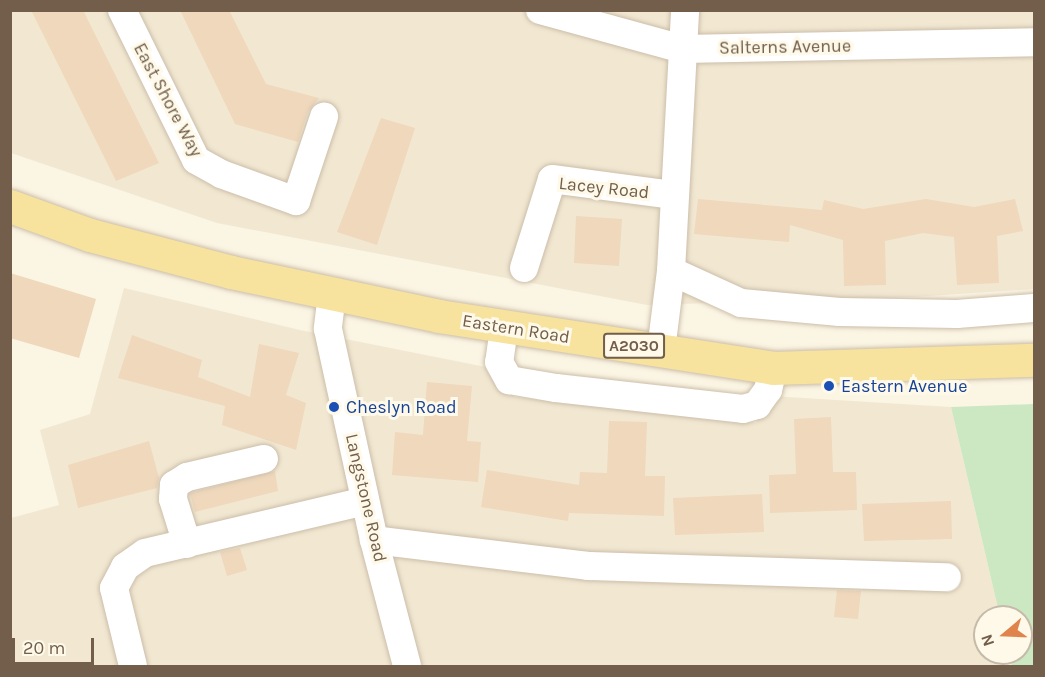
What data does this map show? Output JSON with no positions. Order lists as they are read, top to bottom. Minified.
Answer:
{"streets":{"main road":["Eastern Road","A2030"],"street":["Salterns Avenue","East Shore Way","Lacey Road","Langstone Road"]},"crossings":[["Eastern Road","Langstone Road"]],"places":["Eastern Avenue","Cheslyn Road"],"scale_bar":"20 m","north":"left"}
